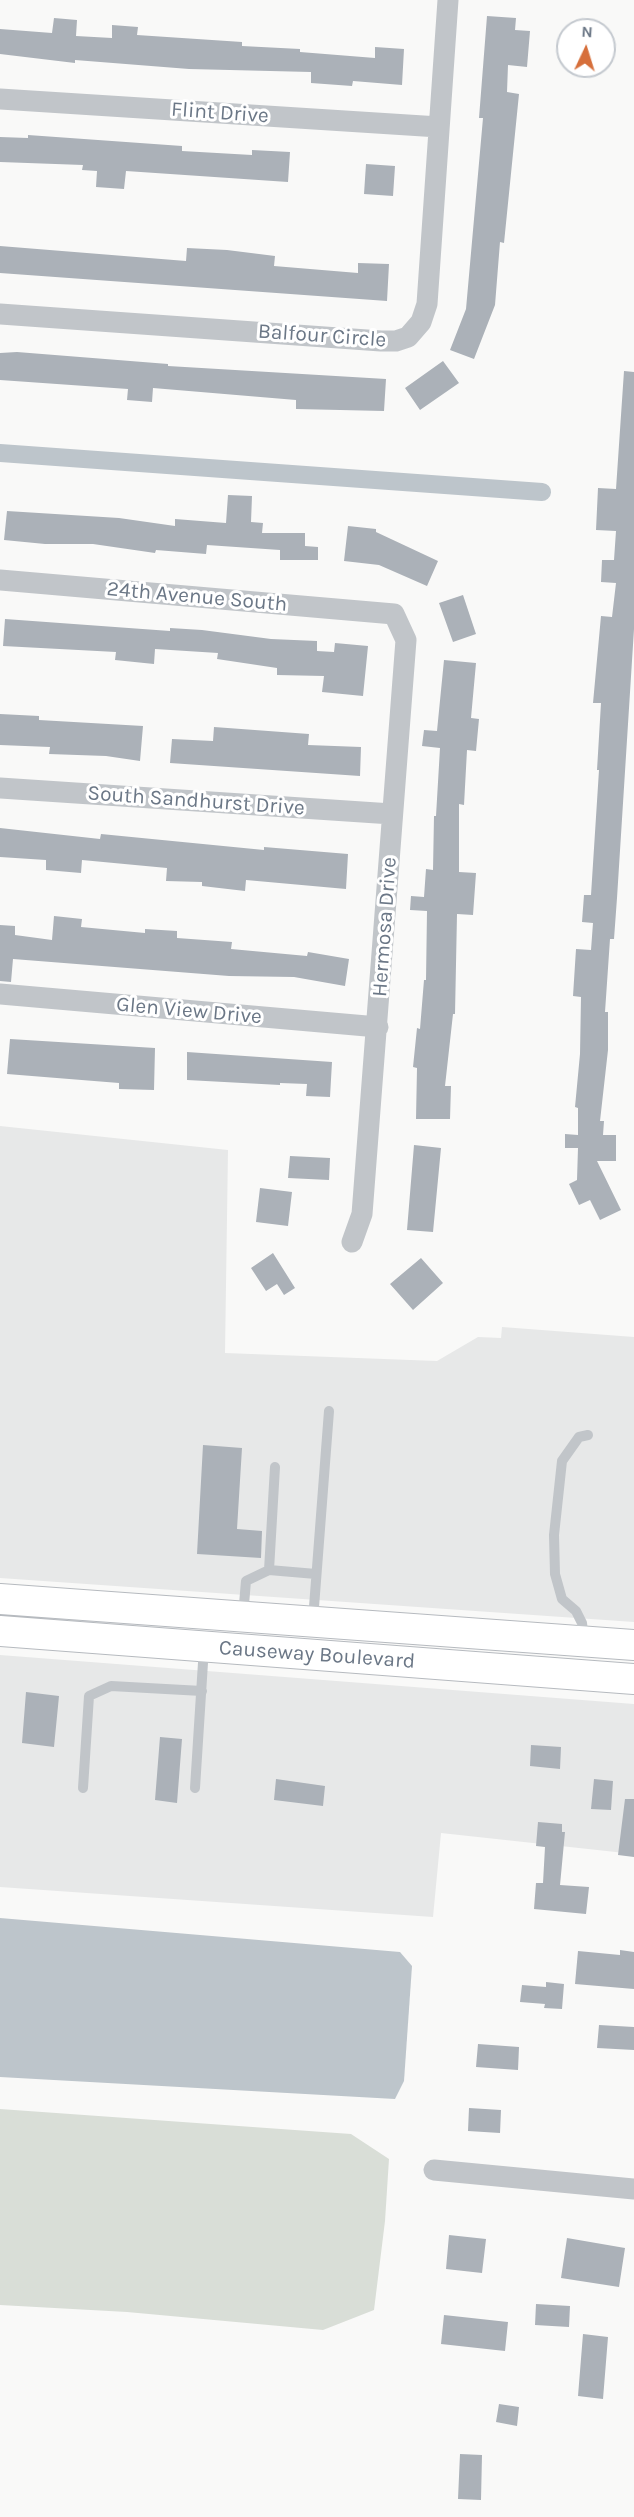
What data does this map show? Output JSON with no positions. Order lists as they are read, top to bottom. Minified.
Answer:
{"streets":{"main road":["Causeway Boulevard"],"street":["Flint Drive","Balfour Circle","24th Avenue South","South Sandhurst Drive","Hermosa Drive","Glen View Drive"]},"crossings":[["Flint Drive","Balfour Circle"],["24th Avenue South","Hermosa Drive"],["South Sandhurst Drive","Hermosa Drive"],["Hermosa Drive","Glen View Drive"]],"north":"top"}
